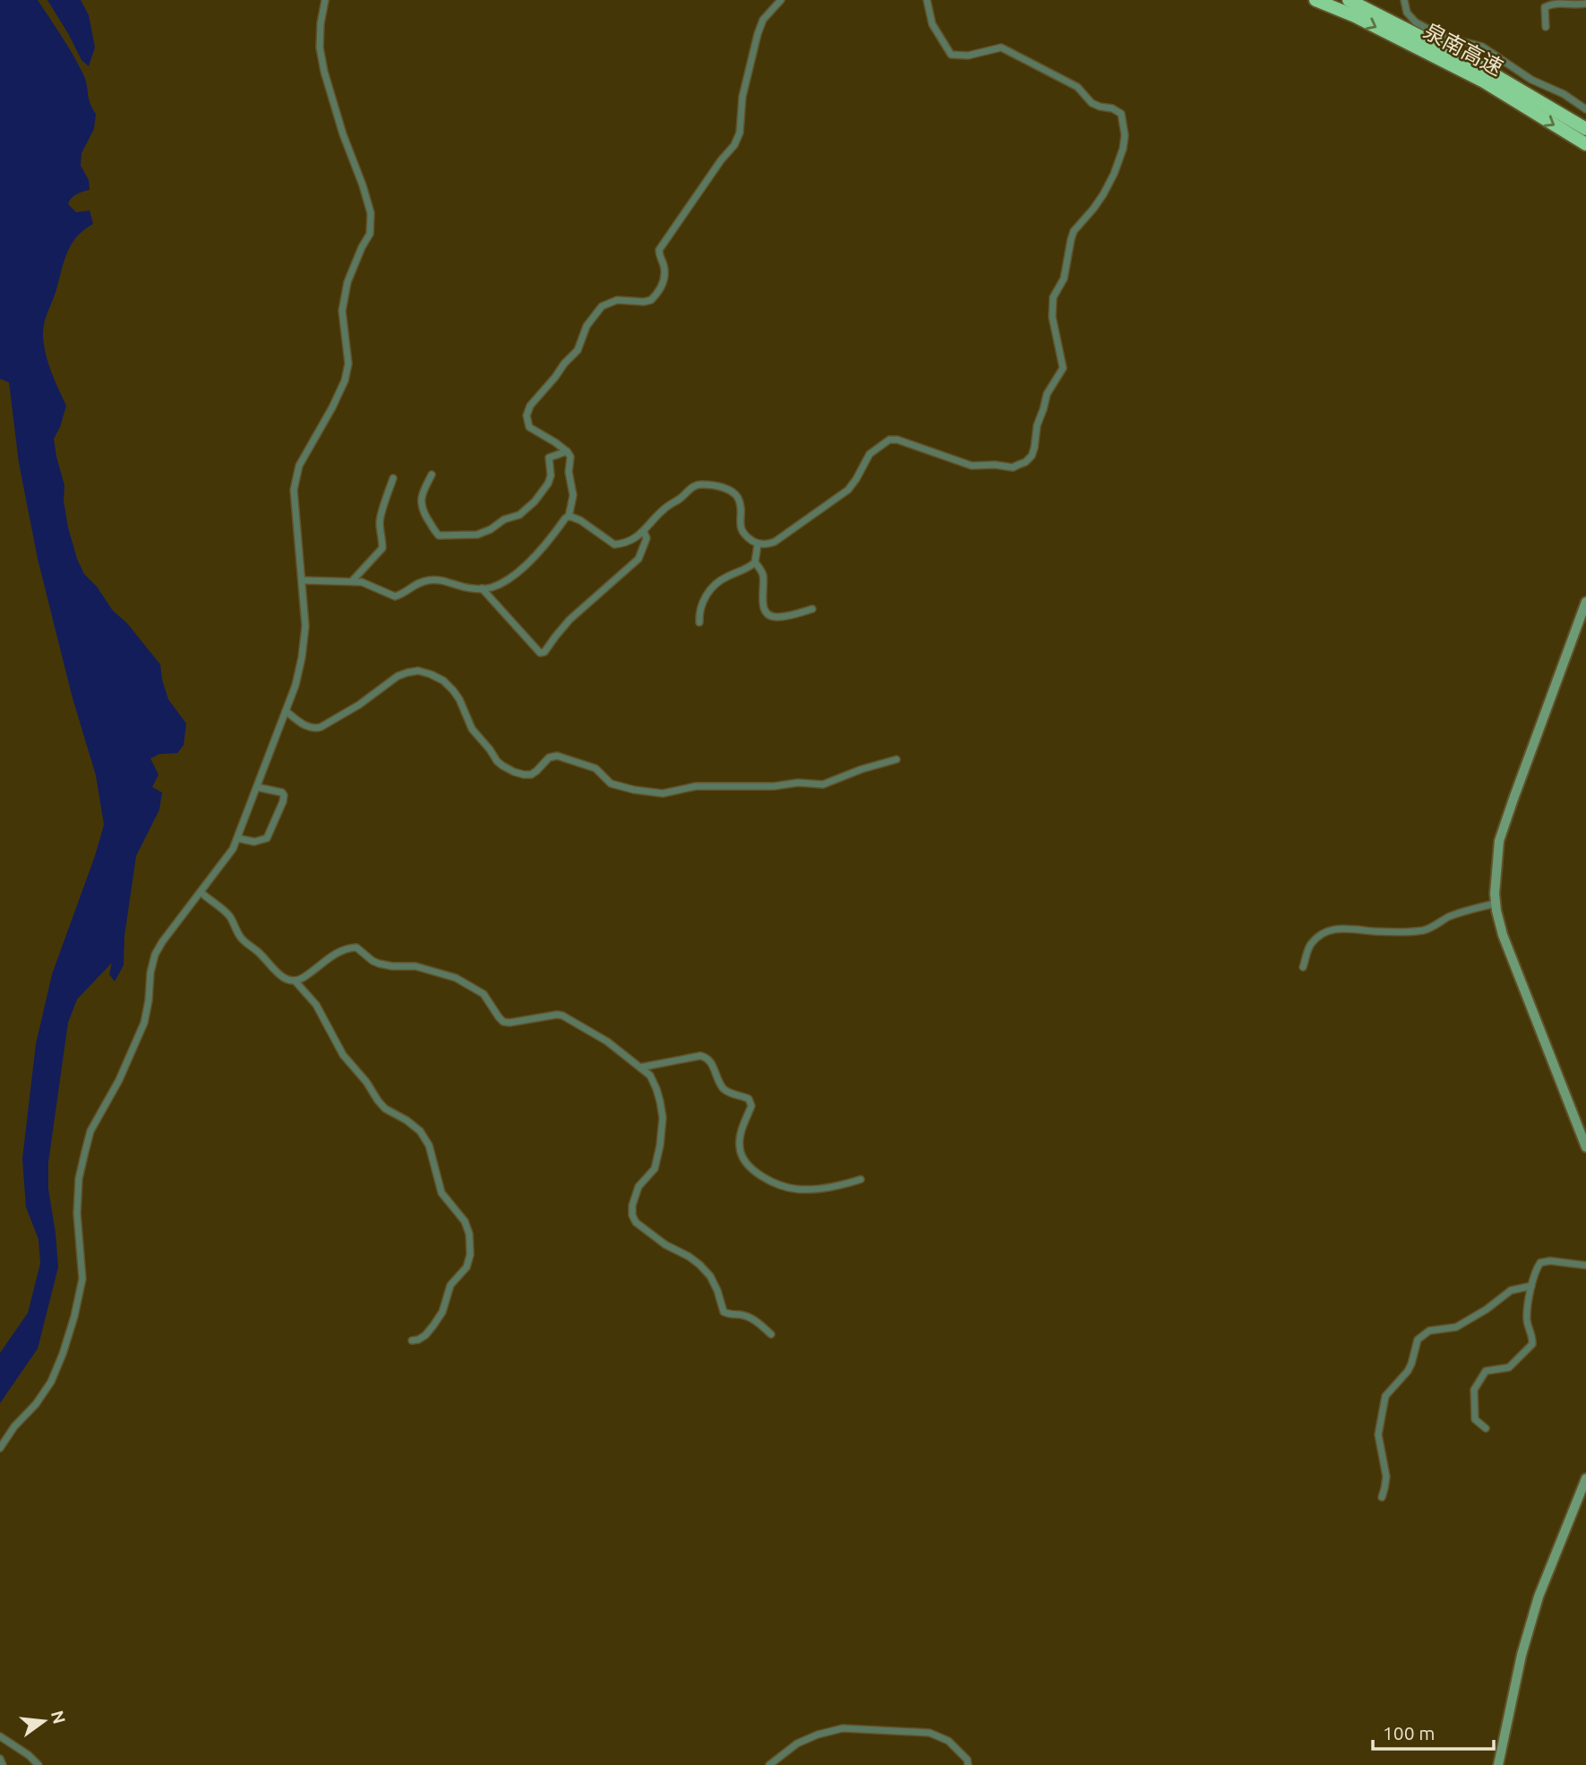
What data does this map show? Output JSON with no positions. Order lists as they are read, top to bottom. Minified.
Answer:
{"streets":{"highway":["泉南高速"]},"scale_bar":"100 m","north":"right"}
